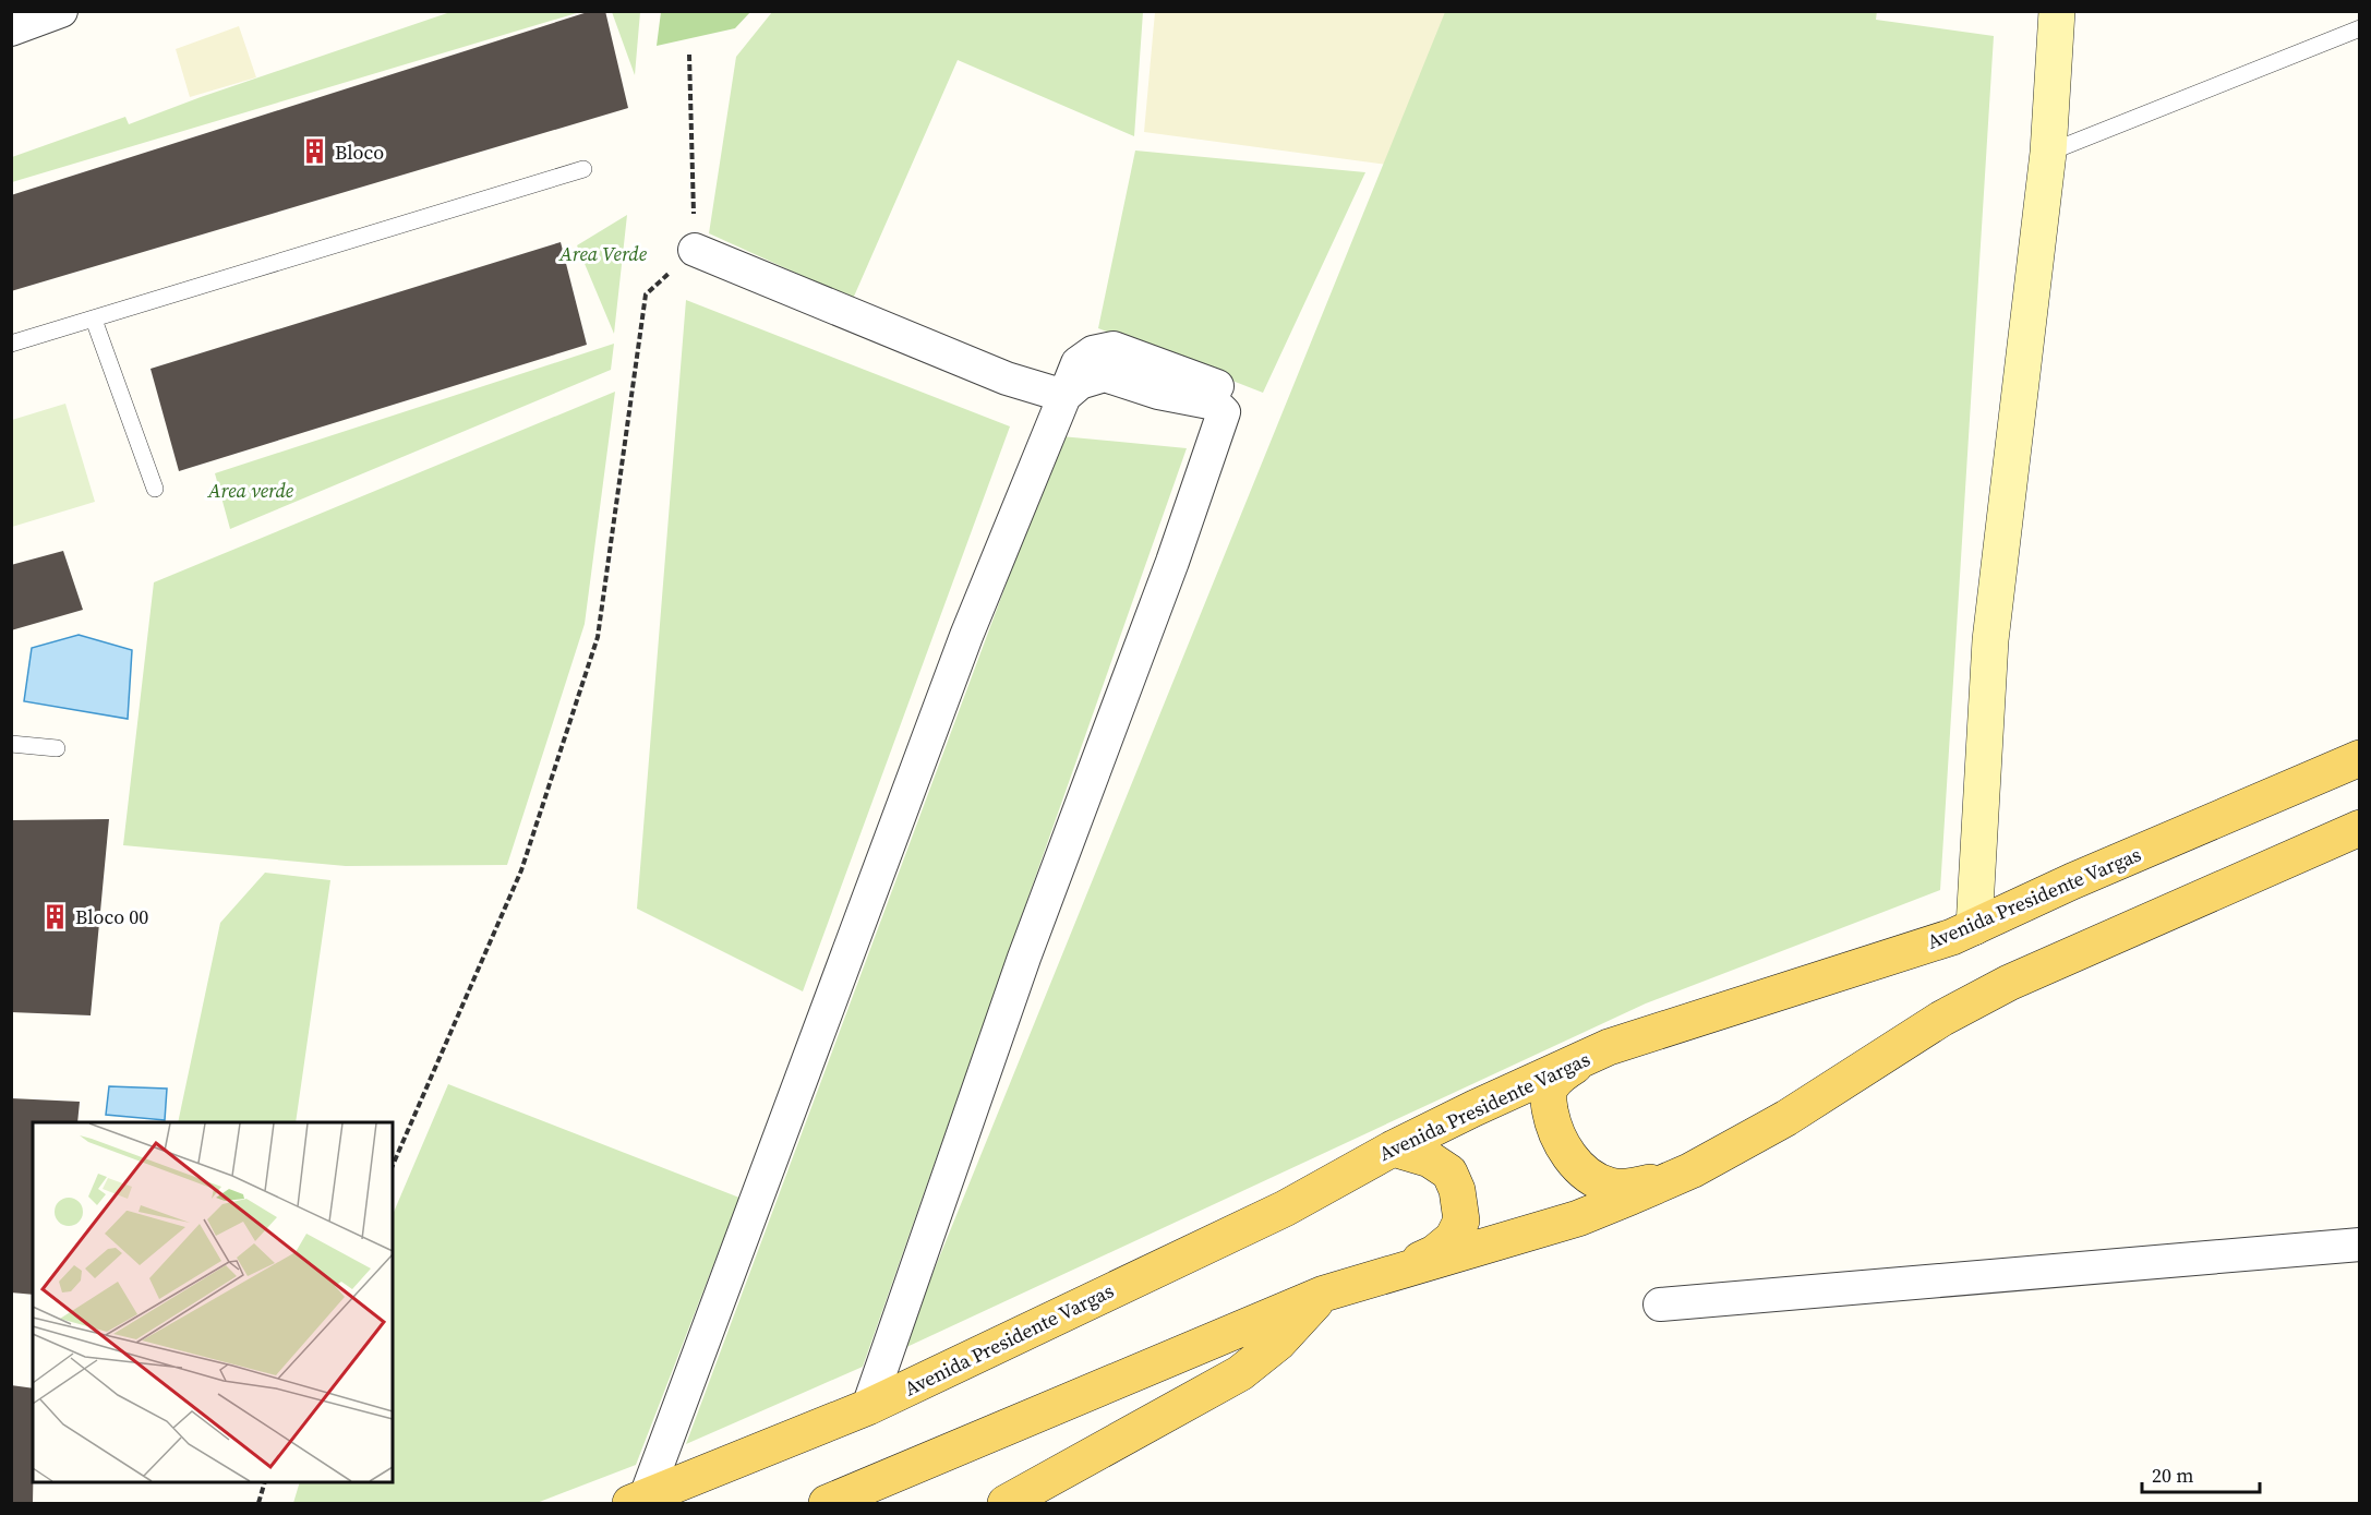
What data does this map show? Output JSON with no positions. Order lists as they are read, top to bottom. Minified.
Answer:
{"streets":{"main road":["Avenida Presidente Vargas"]},"parks":["Area Verde","Area verde"],"places":{"building":["Bloco","Bloco 00"]},"scale_bar":"20 m"}
